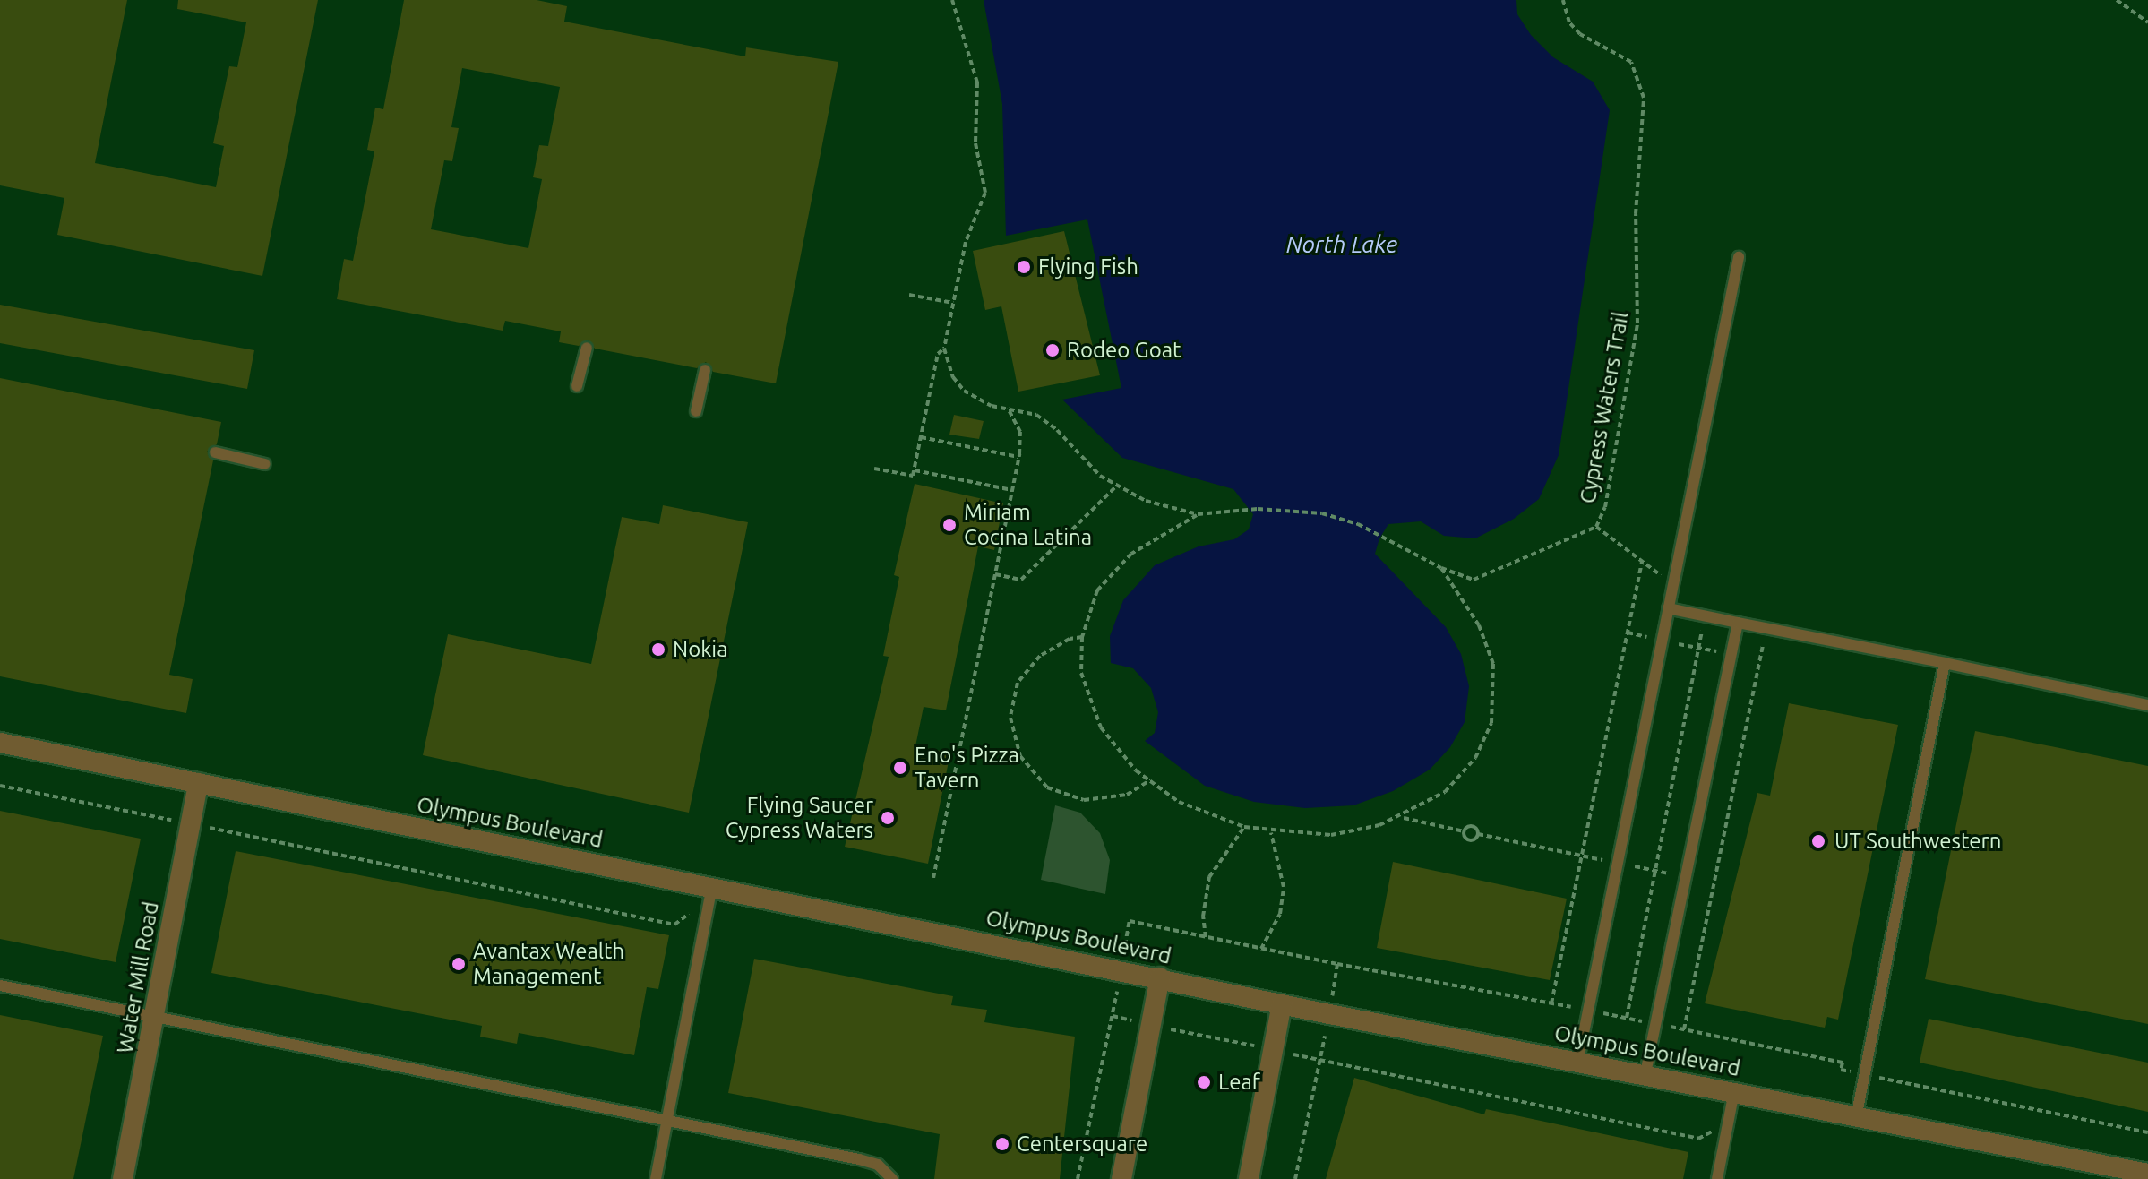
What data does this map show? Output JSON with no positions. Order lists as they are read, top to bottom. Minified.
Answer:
{"streets":{"street":["Olympus Boulevard","Water Mill Road"],"path":["Cypress Waters Trail"]},"crossings":[["Olympus Boulevard","Water Mill Road"]],"water":["North Lake"],"places":["Flying Fish","Rodeo Goat","Miriam Cocina Latina","Nokia","Eno's Pizza Tavern","Flying Saucer Cypress Waters","UT Southwestern","Avantax Wealth Management","Leaf","Centersquare"]}
